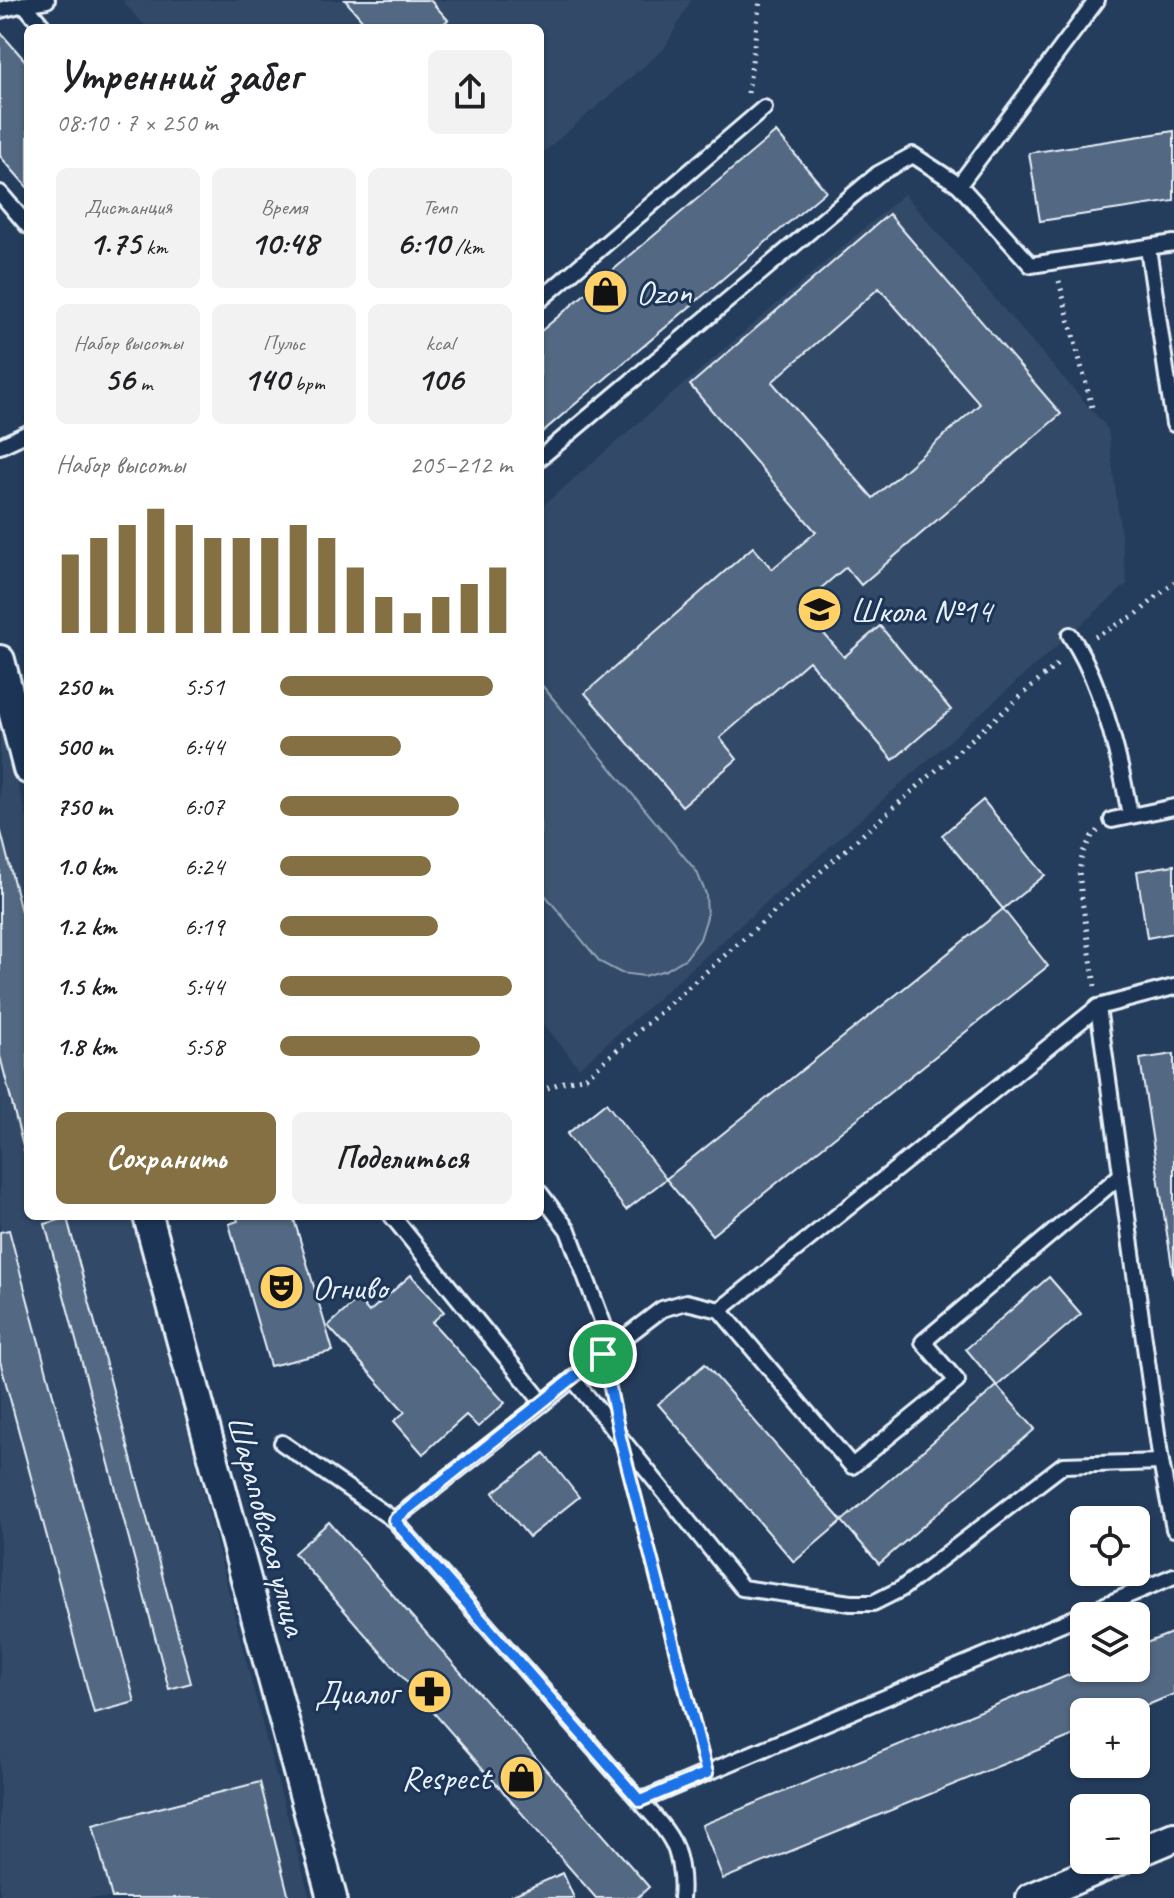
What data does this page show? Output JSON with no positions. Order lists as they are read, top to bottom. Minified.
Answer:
{"streets":{"street":["Шараповская улица"]},"places":{"shop":["Ozon","Respect"],"school or university":["Школа №14"],"theatre":["Огниво"],"pharmacy":["Диалог"]},"page":{"heading":["Утренний забег","08:10 · 7 × 250 m"],"stats":[["Дистанция","1.75 km"],["Время","10:48"],["Темп","6:10 /km"],["Набор высоты","56 m"],["Пульс","140 bpm"],["kcal","106"]],"chart":["Набор высоты","205–212 m"],"list":[{"name":"250 m","note":"5:51"},{"name":"500 m","note":"6:44"},{"name":"750 m","note":"6:07"},{"name":"1.0 km","note":"6:24"},{"name":"1.2 km","note":"6:19"},{"name":"1.5 km","note":"5:44"},{"name":"1.8 km","note":"5:58"}],"buttons":["Сохранить","Поделиться"],"map_buttons":["+","−"]}}
